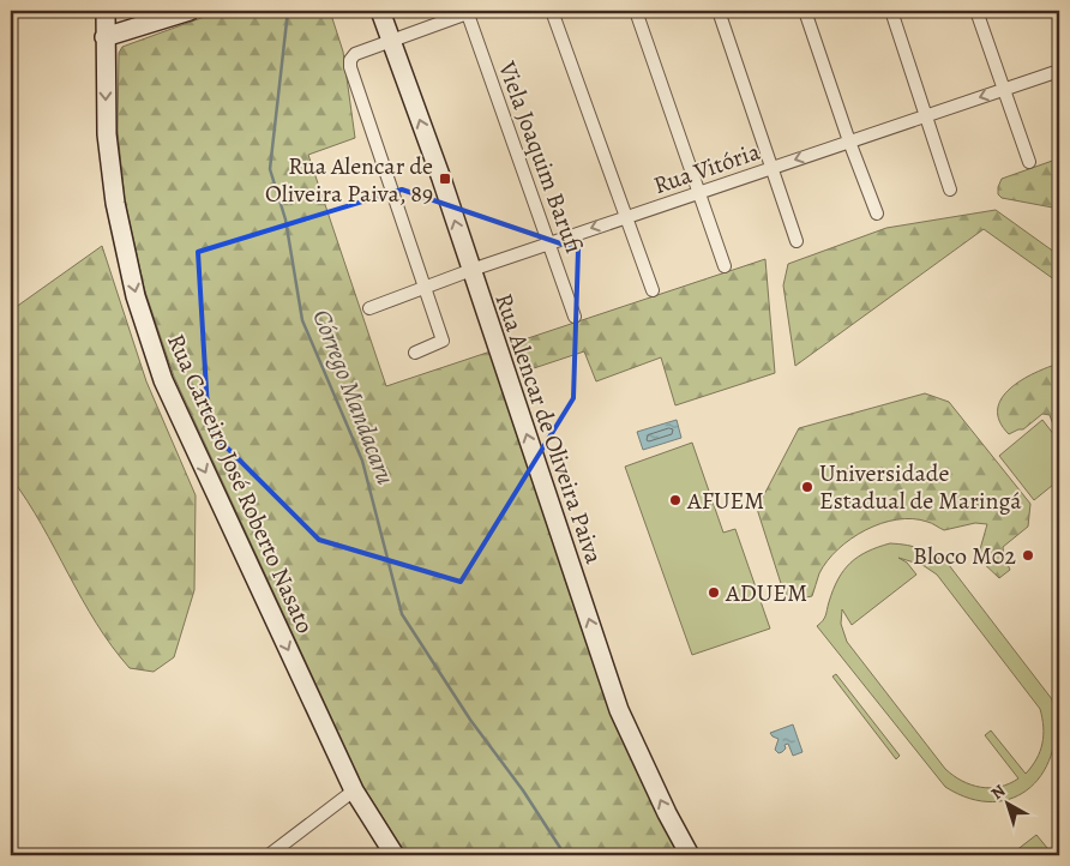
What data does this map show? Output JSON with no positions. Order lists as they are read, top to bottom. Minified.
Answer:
{"streets":{"main road":["Rua Alencar de Oliveira Paiva","Rua Carteiro José Roberto Nasato"],"street":["Viela Joaquim Barufi","Rua Vitória"]},"crossings":[["Viela Joaquim Barufi","Rua Vitória"],["Rua Vitória","Rua Alencar de Oliveira Paiva"]],"one_way":["Rua Alencar de Oliveira Paiva","Rua Carteiro José Roberto Nasato"],"water":["Córrego Mandacaru"],"places":{"transit":["Rua Alencar de Oliveira Paiva, 89"],"other":["Universidade Estadual de Maringá","AFUEM","Bloco M02","ADUEM"]},"north":"top left"}
